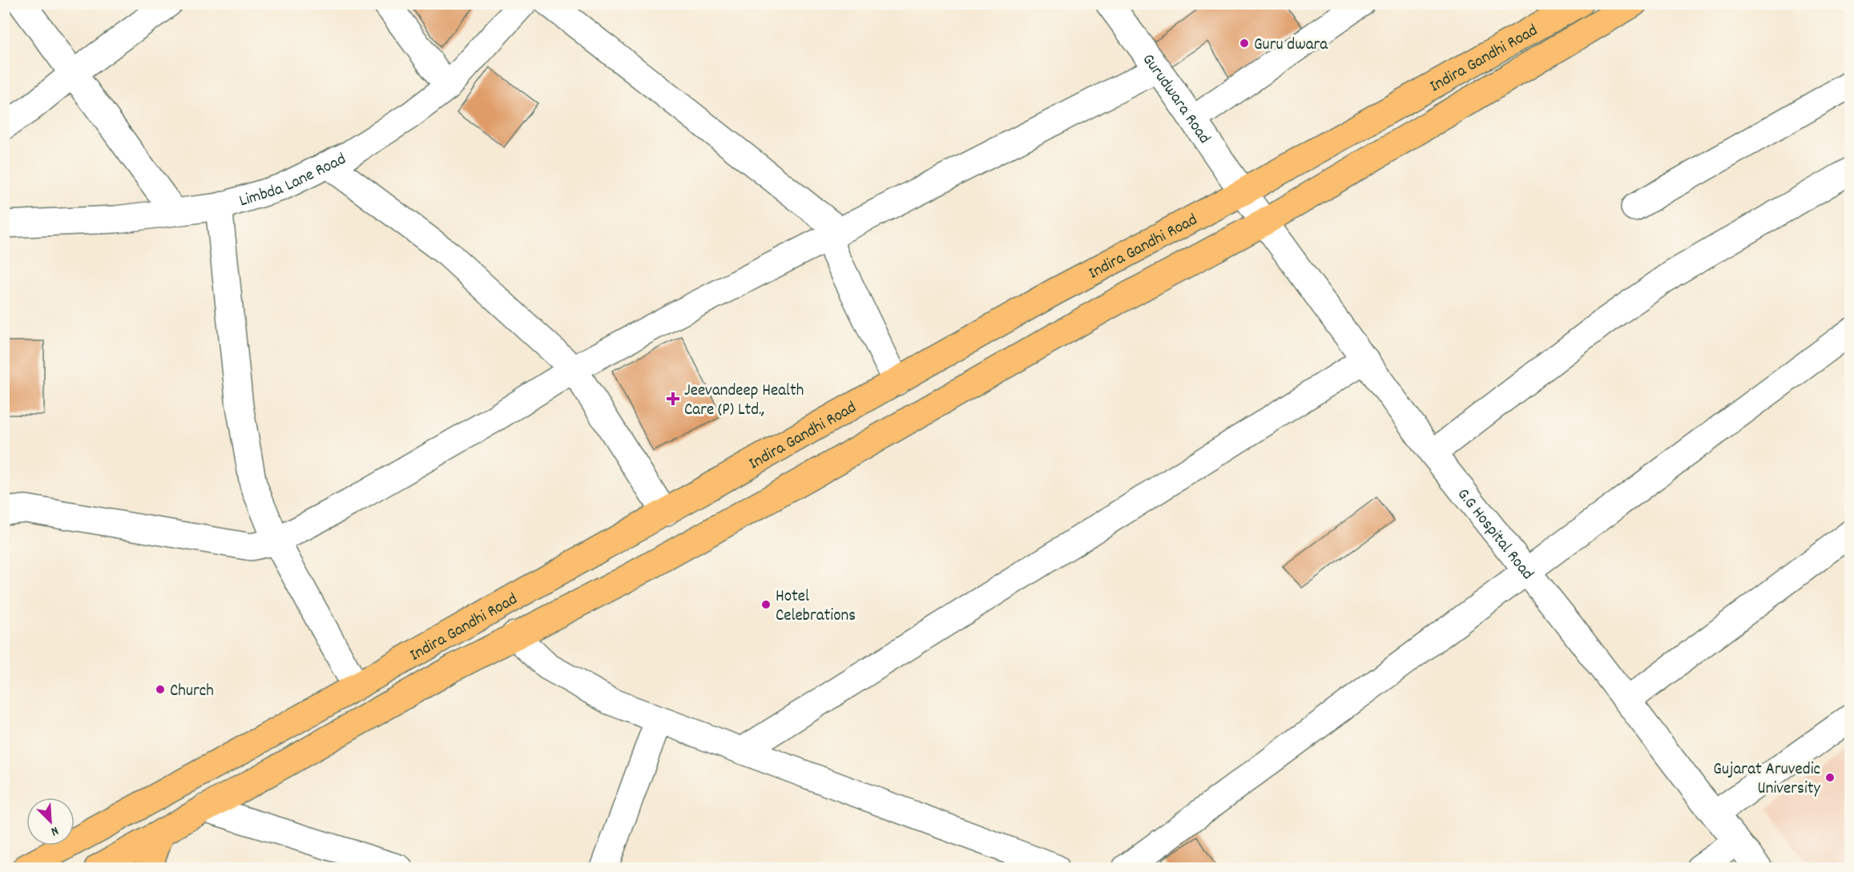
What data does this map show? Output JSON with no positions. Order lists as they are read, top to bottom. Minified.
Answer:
{"streets":{"main road":["Indira Gandhi Road"],"street":["Gurudwara Road","Limbda Lane Road","G.G Hospital Road"]},"crossings":[["Indira Gandhi Road","Gurudwara Road"],["Indira Gandhi Road","G.G Hospital Road"],["Gurudwara Road","G.G Hospital Road"]],"places":{"other":["Guru dwara","Hotel Celebrations","Church","Gujarat Aruvedic University"],"health":["Jeevandeep Health Care (P) Ltd.,"]},"north":"bottom right"}
